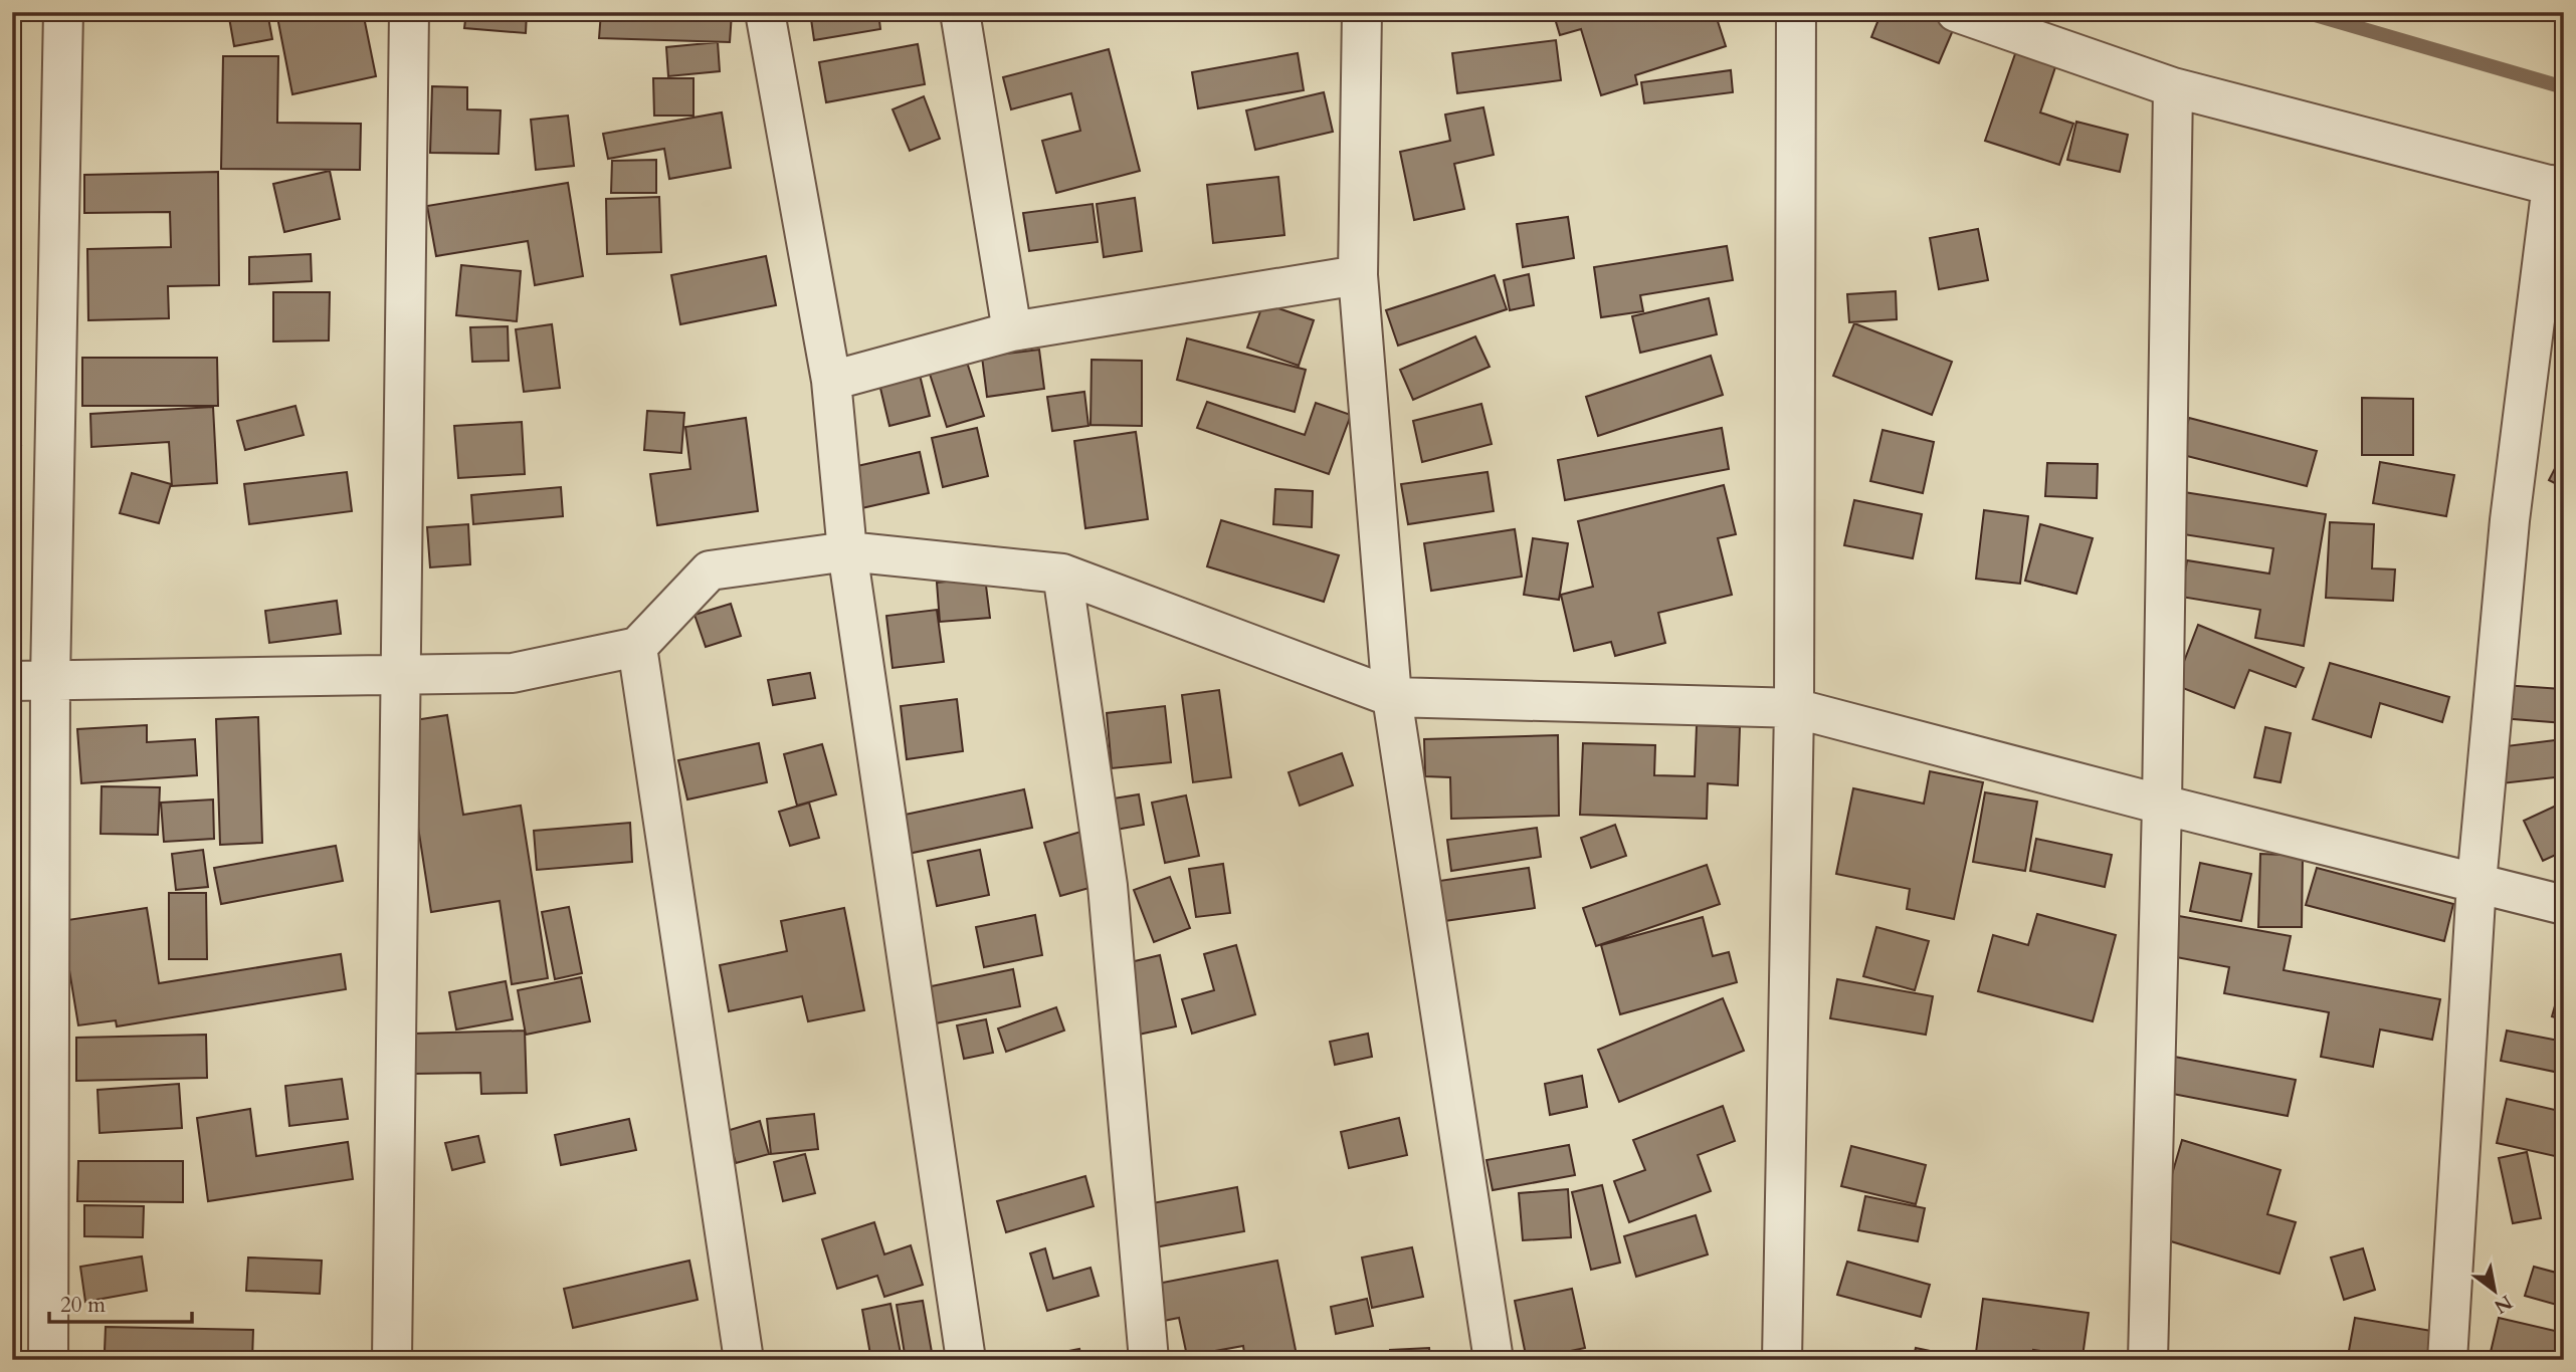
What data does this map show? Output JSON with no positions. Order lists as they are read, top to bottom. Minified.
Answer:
{"scale_bar":"20 m","north":"bottom right"}
